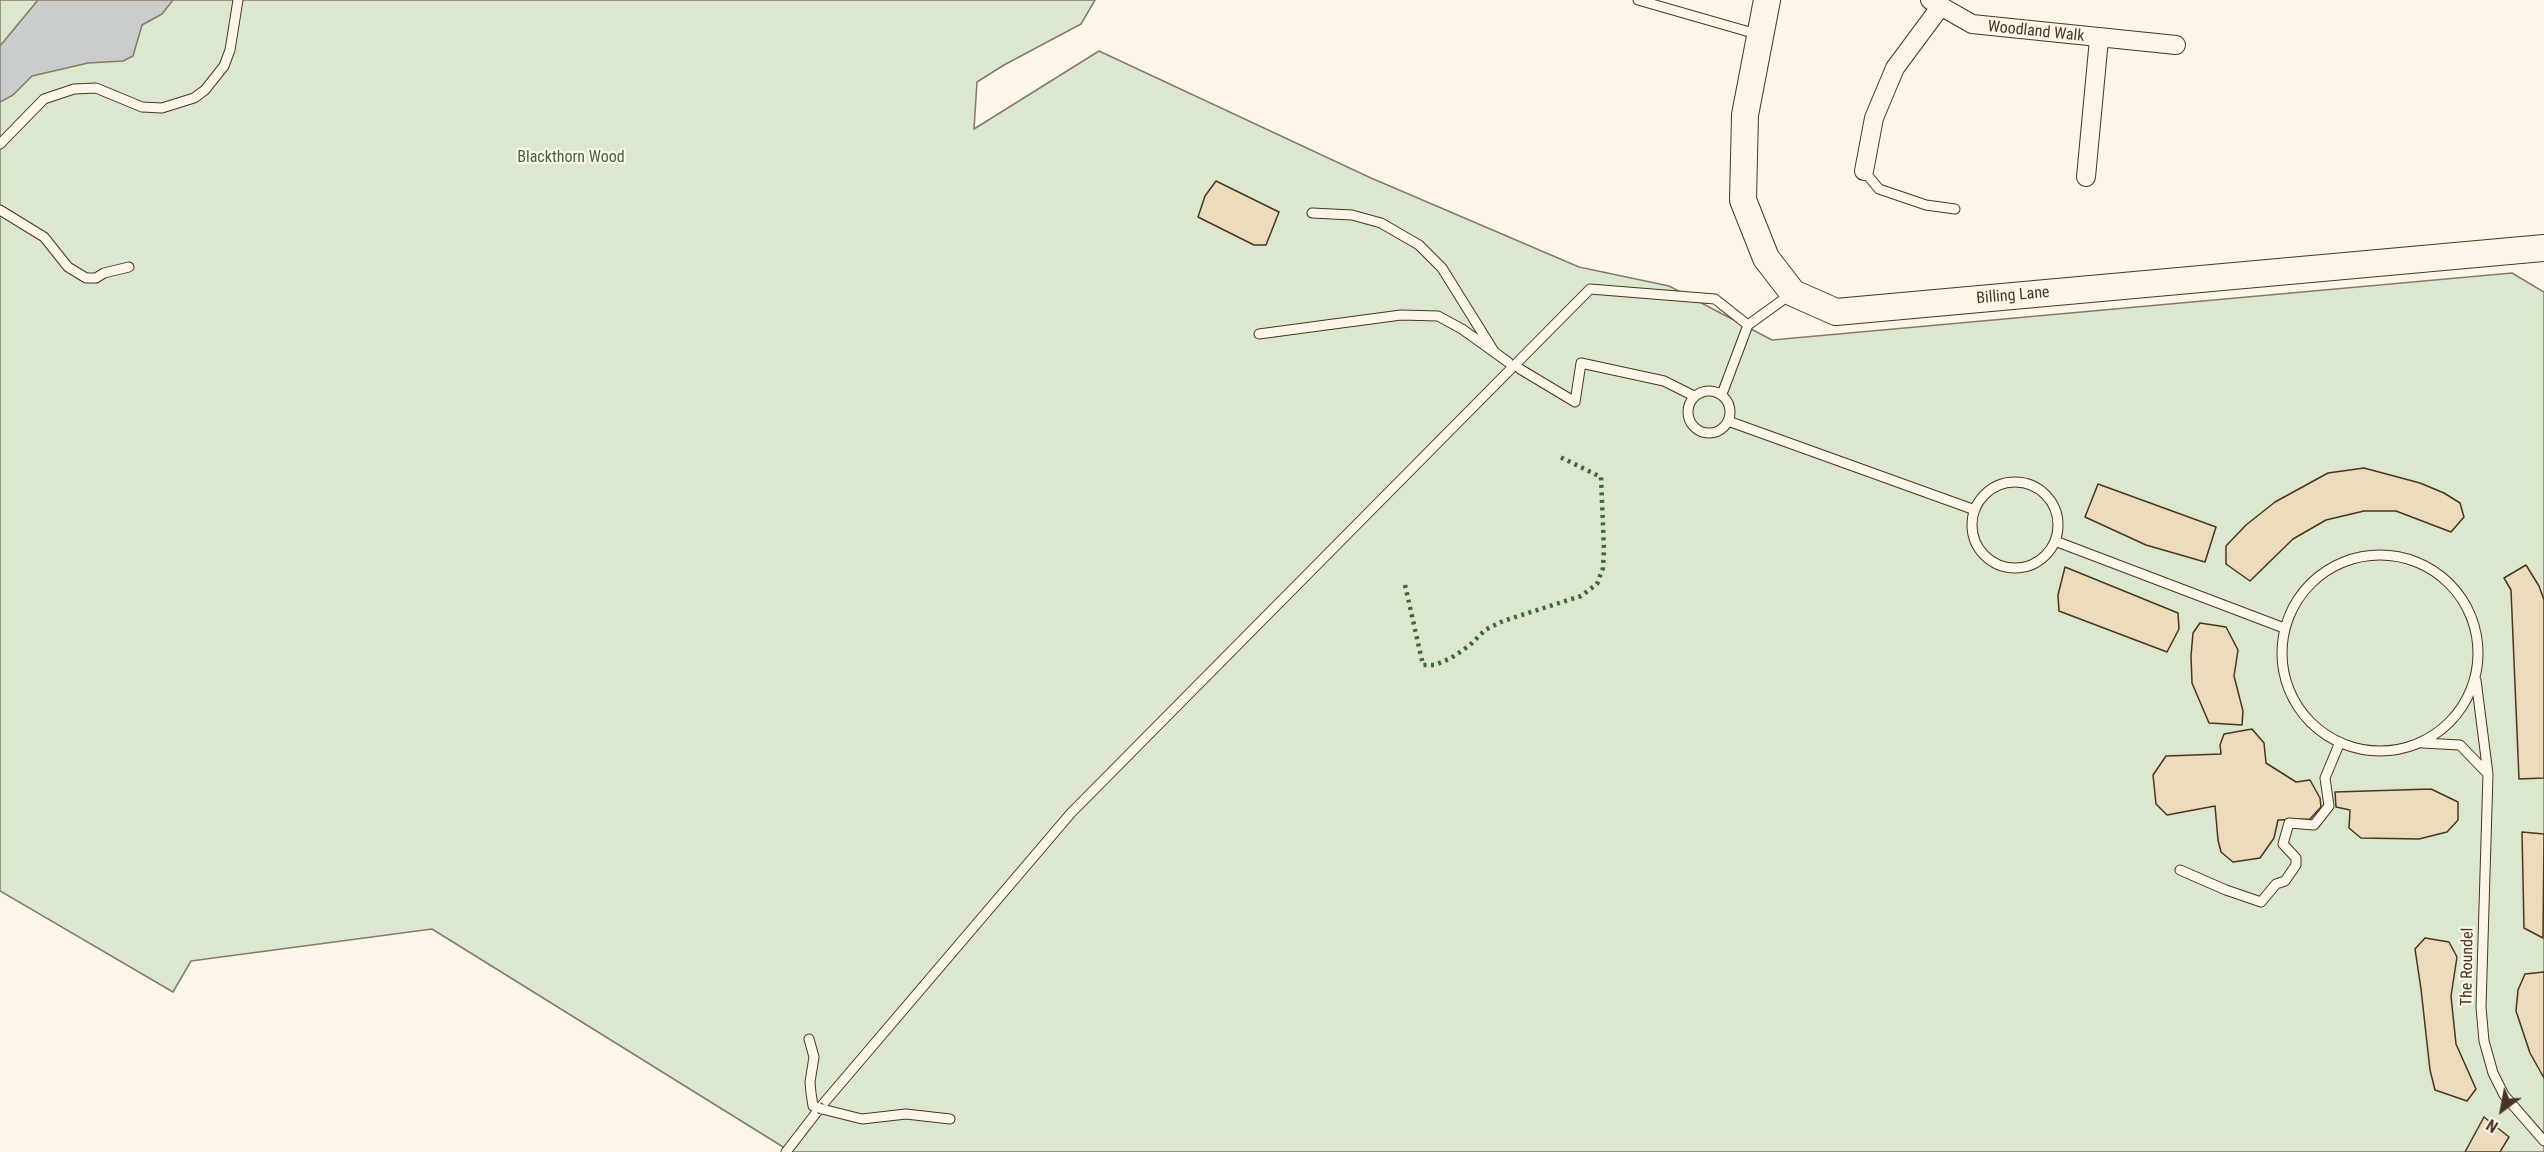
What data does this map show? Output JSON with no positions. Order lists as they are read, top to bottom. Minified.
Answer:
{"streets":{"street":["Woodland Walk","Billing Lane"],"lane":["The Roundel"]},"parks":["Blackthorn Wood"],"north":"bottom left"}
